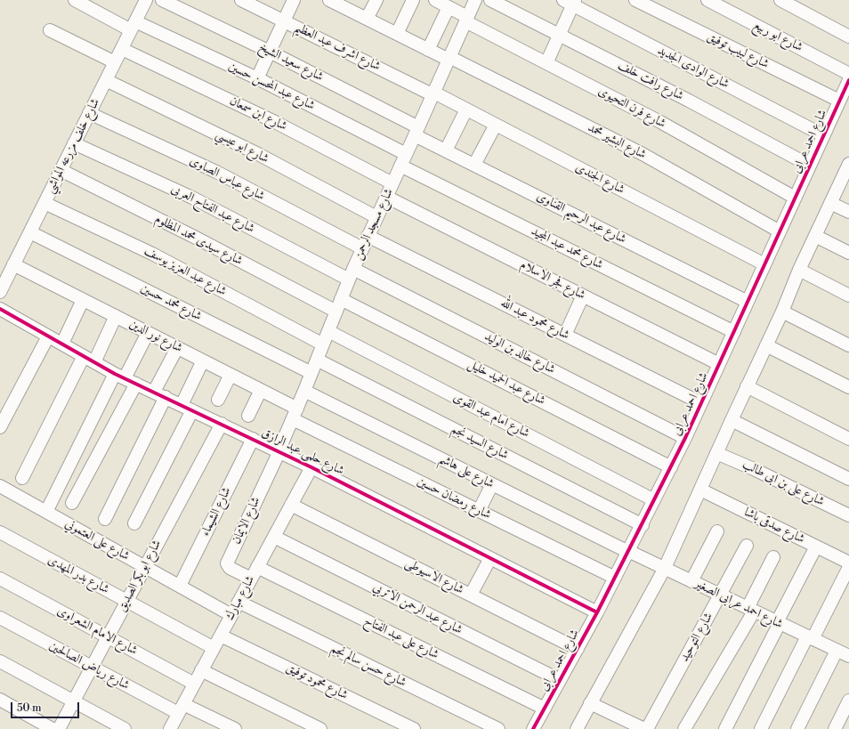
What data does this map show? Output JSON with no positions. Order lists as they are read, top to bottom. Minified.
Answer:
{"streets":{"street":["شارع ابو ربيع","شارع اشرف عبد العظيم","شارع لبيب توفيق","شارع سعيد الشيخ","شارع الوادى الجديد","شارع رافت خلف","شارع عبد المحسن حسين","شارع فرن التحيوى","شارع ابن سمعان","شارع البشير محمد","شارع احمد عرابى","شارع خلف مزرعه المواشي","شارع ابو عيسي","شارع عباس الصاوى","شارع الجندى","شارع عبد الفتاح العربى","شارع عبد الرحيم القناوى","شارع مسجد الرحمن","شارع سيدى محمد المظلوم","شارع محمد عبد المجيد","شارع عبد العزيز يوسف","شارع فجر الاسلام","شارع محمد حسين","شارع محمود عبد الله","شارع نور الدين","شارع خالد بن الوليد","شارع عبد الحميد خليل","شارع امام عبد القوى","شارع السيد نجم","شارع حلمى عبد الرازق","شارع على هاشم","شارع على بن ابى طالب","شارع رمضان حسين","شارع الشيماء","شارع الايمان","شارع صدقى باشا","شارع على العتموني","شارع بدر المهدى","شارع ابو بكر الصديق","شارع الاسيوطى","شارع مبارك","شارع احمد عرابى الصغير","شارع عبد الرحمن الاتربي","شارع الامام الشعراوى","شارع التوحيد","شارع على عبد الفتاح","شارع رياض الصالحين","شارع حسن سالم نجم","شارع محمود توفيق"]},"crossings":[["شارع اشرف عبد العظيم","شارع الجندى"],["شارع اشرف عبد العظيم","شارع مسجد الرحمن"],["شارع لبيب توفيق","شارع احمد عرابى"],["شارع سعيد الشيخ","شارع عبد الرحيم القناوى"],["شارع سعيد الشيخ","شارع مسجد الرحمن"],["شارع الوادى الجديد","شارع احمد عرابى"],["شارع رافت خلف","شارع احمد عرابى"],["شارع عبد المحسن حسين","شارع خلف مزرعه المواشي"],["شارع عبد المحسن حسين","شارع مسجد الرحمن"],["شارع عبد المحسن حسين","شارع محمد عبد المجيد"],["شارع فرن التحيوى","شارع احمد عرابى"],["شارع فرن التحيوى","شارع مسجد الرحمن"],["شارع ابن سمعان","شارع خلف مزرعه المواشي"],["شارع ابن سمعان","شارع مسجد الرحمن"],["شارع البشير محمد","شارع احمد عرابى"],["شارع البشير محمد","شارع مسجد الرحمن"],["شارع احمد عرابى","شارع الجندى"],["شارع احمد عرابى","شارع عبد الرحيم القناوى"],["شارع احمد عرابى","شارع محمد عبد المجيد"],["شارع احمد عرابى","شارع فجر الاسلام"],["شارع احمد عرابى","شارع محمود عبد الله"],["شارع احمد عرابى","شارع خالد بن الوليد"],["شارع احمد عرابى","شارع عبد الحميد خليل"],["شارع احمد عرابى","شارع امام عبد القوى"],["شارع احمد عرابى","شارع السيد نجم"],["شارع احمد عرابى","شارع حلمى عبد الرازق"],["شارع احمد عرابى","شارع على هاشم"],["شارع احمد عرابى","شارع رمضان حسين"],["شارع احمد عرابى","شارع الاسيوطى"],["شارع احمد عرابى","شارع احمد عرابى الصغير"],["شارع احمد عرابى","شارع عبد الرحمن الاتربي"],["شارع احمد عرابى","شارع على عبد الفتاح"],["شارع خلف مزرعه المواشي","شارع ابو عيسي"],["شارع خلف مزرعه المواشي","شارع عباس الصاوى"],["شارع خلف مزرعه المواشي","شارع عبد الفتاح العربى"],["شارع خلف مزرعه المواشي","شارع سيدى محمد المظلوم"],["شارع خلف مزرعه المواشي","شارع عبد العزيز يوسف"],["شارع خلف مزرعه المواشي","شارع محمد حسين"],["شارع خلف مزرعه المواشي","شارع نور الدين"],["شارع ابو عيسي","شارع مسجد الرحمن"],["شارع عباس الصاوى","شارع مسجد الرحمن"],["شارع الجندى","شارع مسجد الرحمن"],["شارع عبد الفتاح العربى","شارع مسجد الرحمن"],["شارع عبد الفتاح العربى","شارع خالد بن الوليد"],["شارع عبد الرحيم القناوى","شارع مسجد الرحمن"],["شارع مسجد الرحمن","شارع سيدى محمد المظلوم"],["شارع مسجد الرحمن","شارع محمد عبد المجيد"],["شارع مسجد الرحمن","شارع عبد العزيز يوسف"],["شارع مسجد الرحمن","شارع فجر الاسلام"],["شارع مسجد الرحمن","شارع محمد حسين"],["شارع مسجد الرحمن","شارع محمود عبد الله"],["شارع مسجد الرحمن","شارع نور الدين"],["شارع مسجد الرحمن","شارع خالد بن الوليد"],["شارع مسجد الرحمن","شارع عبد الحميد خليل"],["شارع مسجد الرحمن","شارع امام عبد القوى"],["شارع مسجد الرحمن","شارع السيد نجم"],["شارع مسجد الرحمن","شارع حلمى عبد الرازق"],["شارع مسجد الرحمن","شارع على هاشم"],["شارع مسجد الرحمن","شارع رمضان حسين"],["شارع مسجد الرحمن","شارع الايمان"],["شارع نور الدين","شارع رمضان حسين"],["شارع حلمى عبد الرازق","شارع الشيماء"],["شارع حلمى عبد الرازق","شارع الايمان"],["شارع حلمى عبد الرازق","شارع ابو بكر الصديق"],["شارع حلمى عبد الرازق","شارع مبارك"],["شارع على هاشم","شارع احمد عرابى الصغير"],["شارع الشيماء","شارع على العتموني"],["شارع الايمان","شارع مبارك"],["شارع على العتموني","شارع ابو بكر الصديق"],["شارع على العتموني","شارع مبارك"],["شارع بدر المهدى","شارع ابو بكر الصديق"],["شارع بدر المهدى","شارع مبارك"],["شارع ابو بكر الصديق","شارع الامام الشعراوى"],["شارع ابو بكر الصديق","شارع رياض الصالحين"],["شارع الاسيوطى","شارع مبارك"],["شارع مبارك","شارع عبد الرحمن الاتربي"],["شارع مبارك","شارع الامام الشعراوى"],["شارع مبارك","شارع على عبد الفتاح"],["شارع مبارك","شارع رياض الصالحين"],["شارع مبارك","شارع حسن سالم نجم"],["شارع مبارك","شارع محمود توفيق"],["شارع احمد عرابى الصغير","شارع التوحيد"]],"scale_bar":"50 m"}
